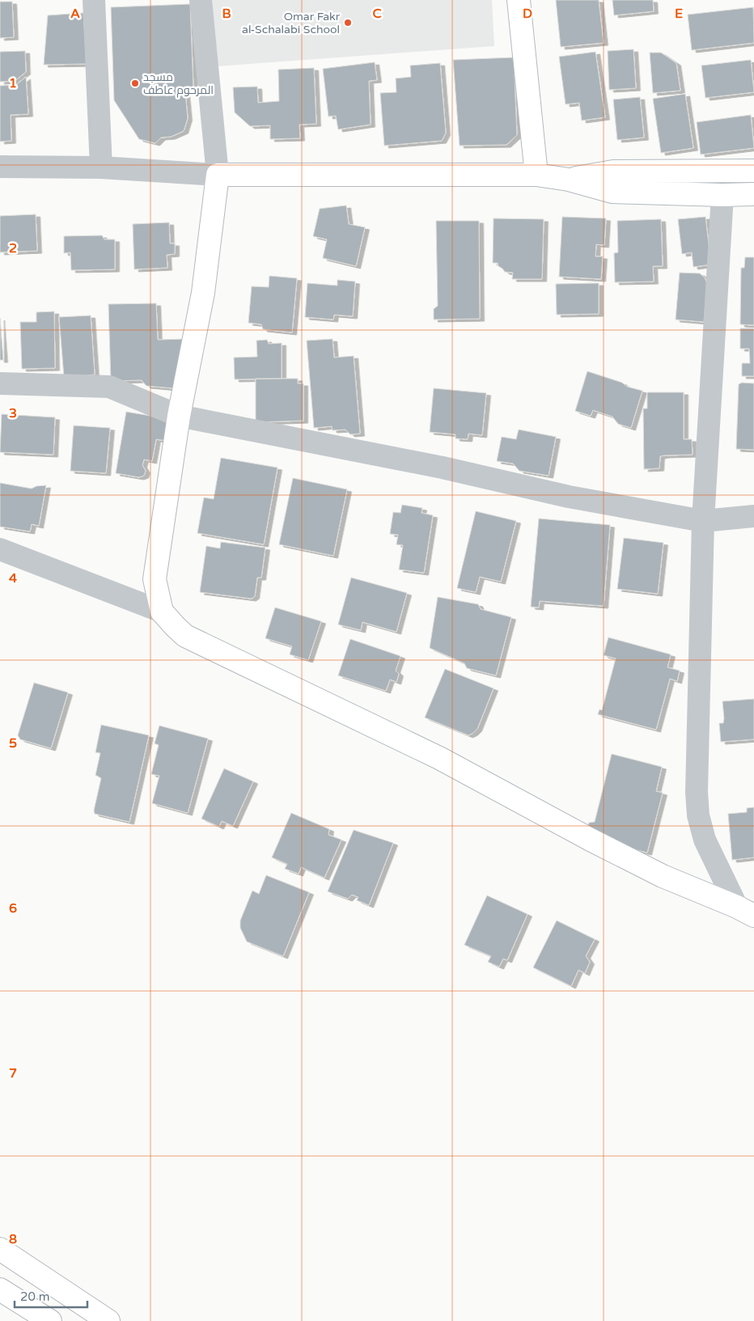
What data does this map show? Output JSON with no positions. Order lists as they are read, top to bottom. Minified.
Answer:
{"places":["Omar Fakr al-Schalabi School","مسجد المرحوم عاطف"],"scale_bar":"20 m","grid":{"columns":["A","B","C","D","E"],"rows":["1","2","3","4","5","6","7","8"]}}
